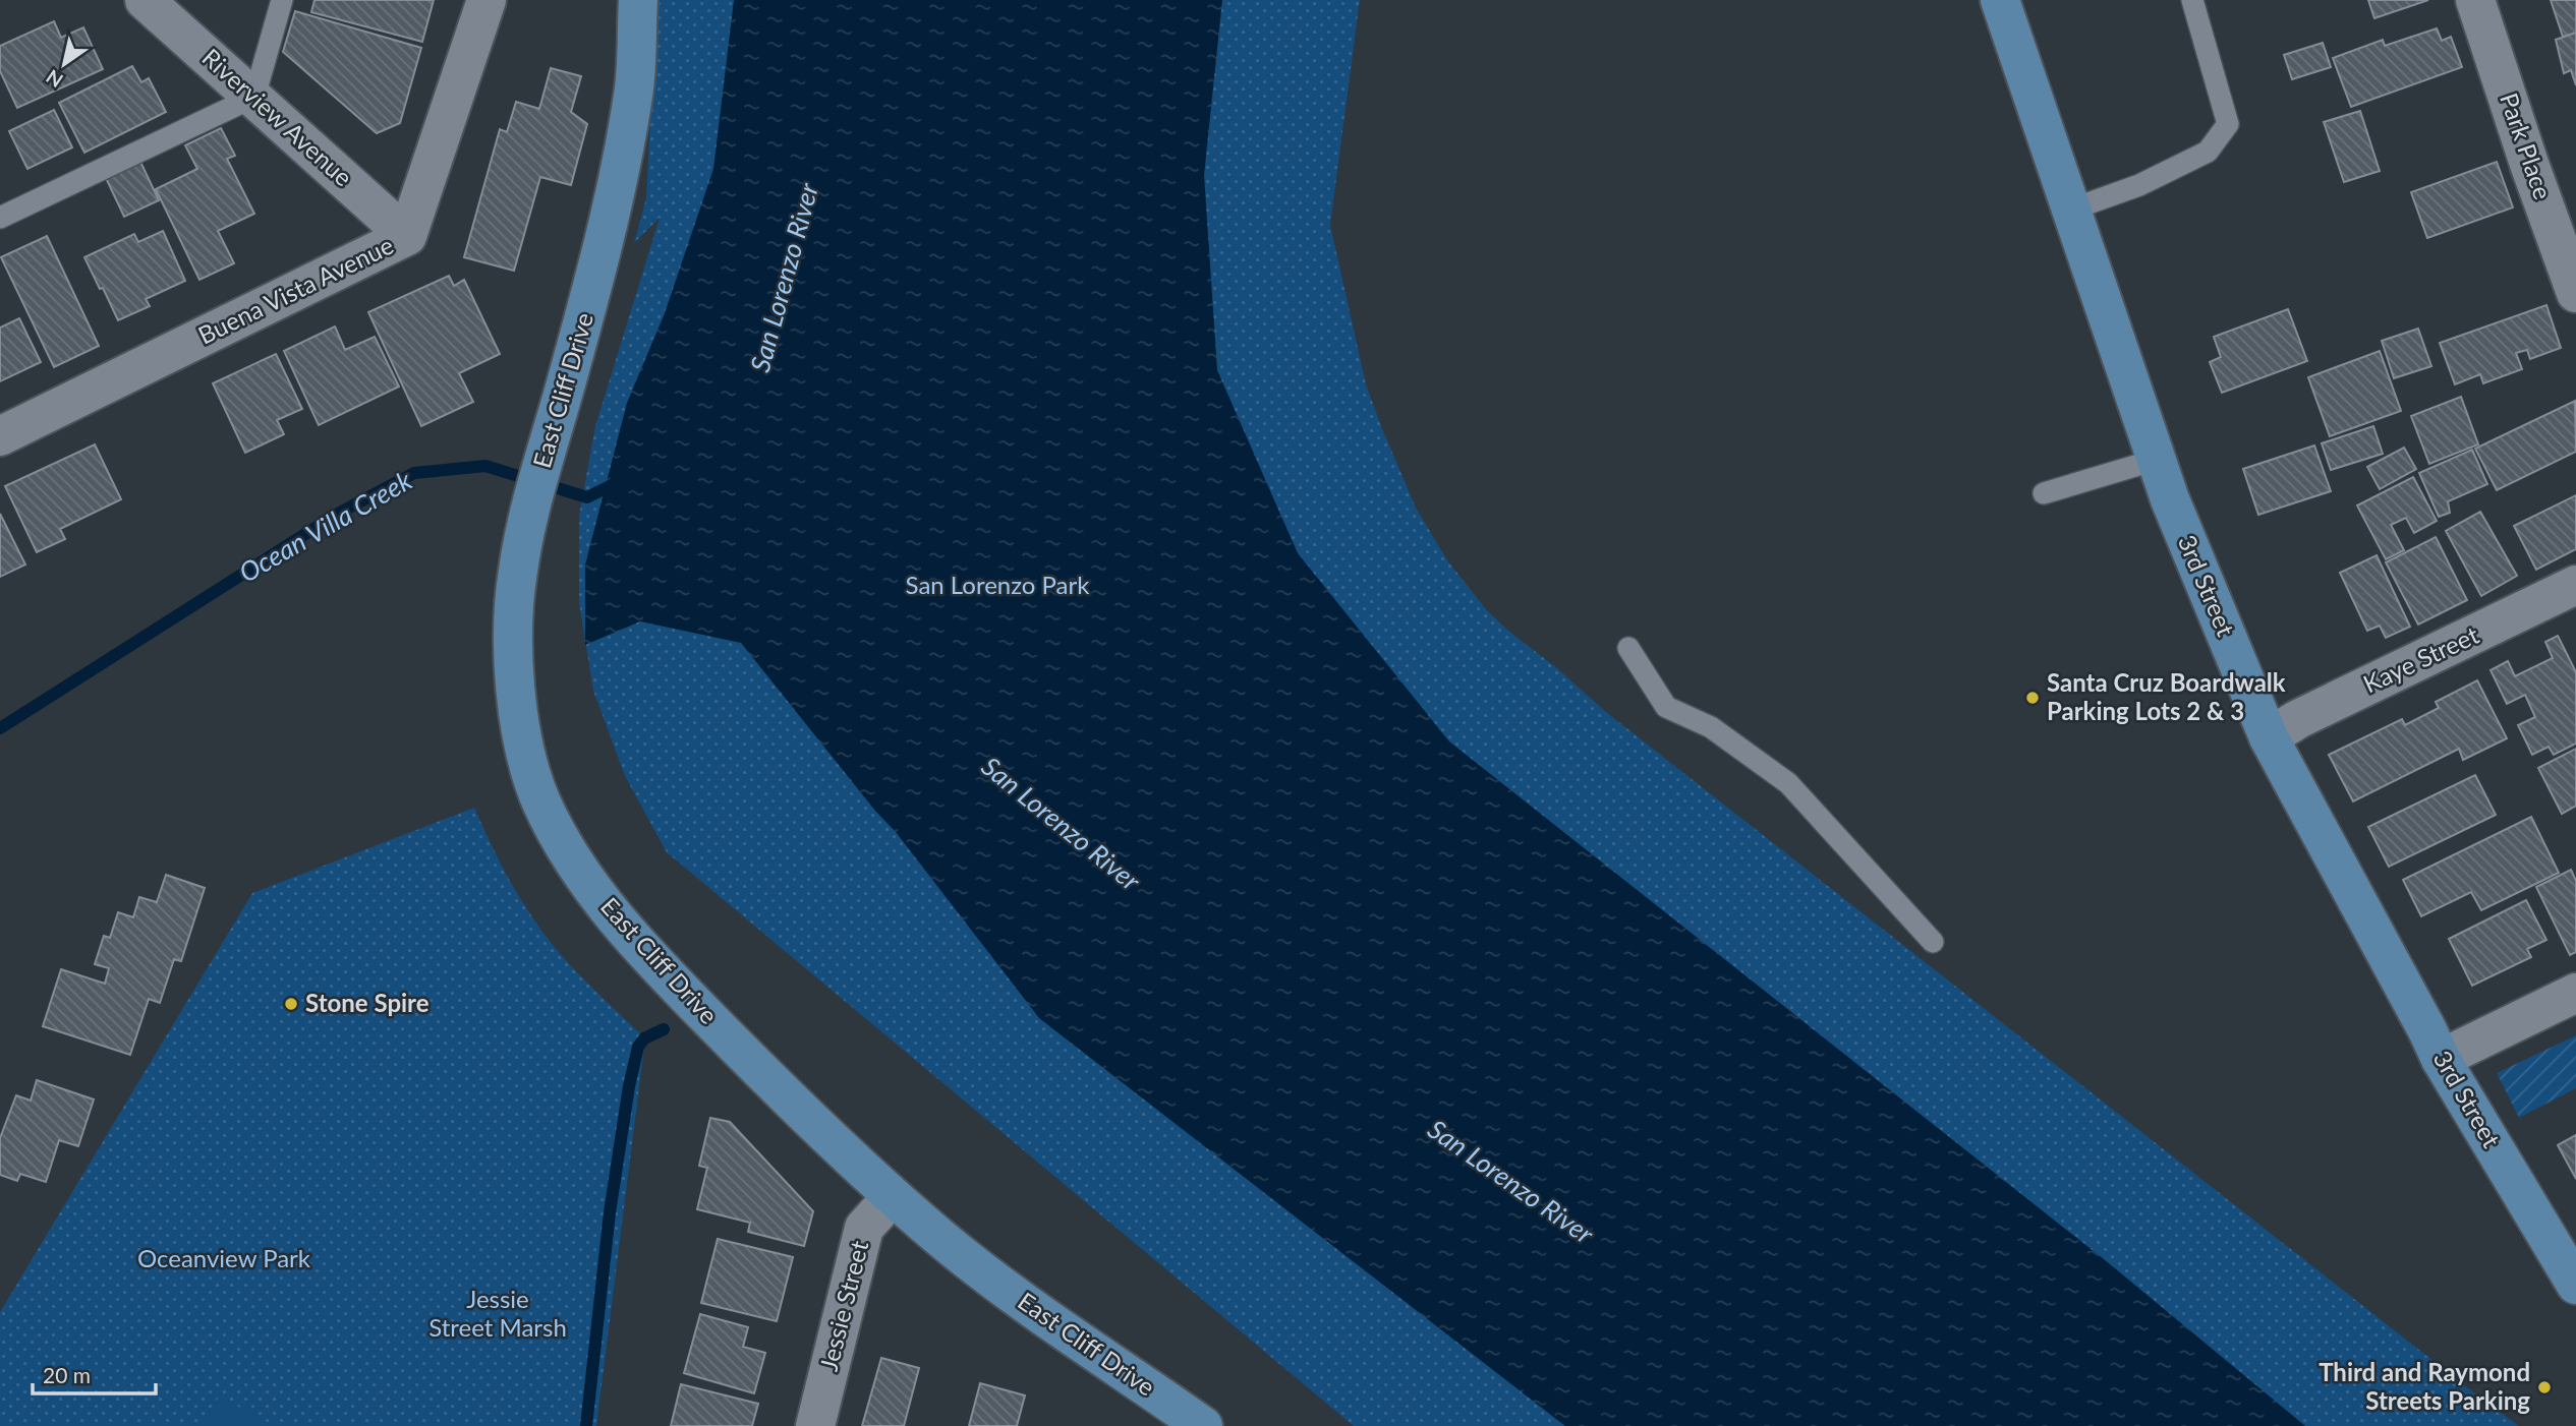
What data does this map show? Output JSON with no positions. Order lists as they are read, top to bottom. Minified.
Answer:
{"streets":{"main road":["East Cliff Drive","3rd Street"],"street":["Riverview Avenue","Park Place","Buena Vista Avenue","Kaye Street","Jessie Street"]},"crossings":[["Riverview Avenue","Buena Vista Avenue"],["East Cliff Drive","Jessie Street"],["3rd Street","Kaye Street"]],"water":["San Lorenzo River","Ocean Villa Creek"],"parks":["San Lorenzo Park","Oceanview Park","Jessie Street Marsh"],"places":["Santa Cruz Boardwalk Parking Lots 2 & 3","Stone Spire","Third and Raymond Streets Parking"],"scale_bar":"20 m","north":"bottom left"}
